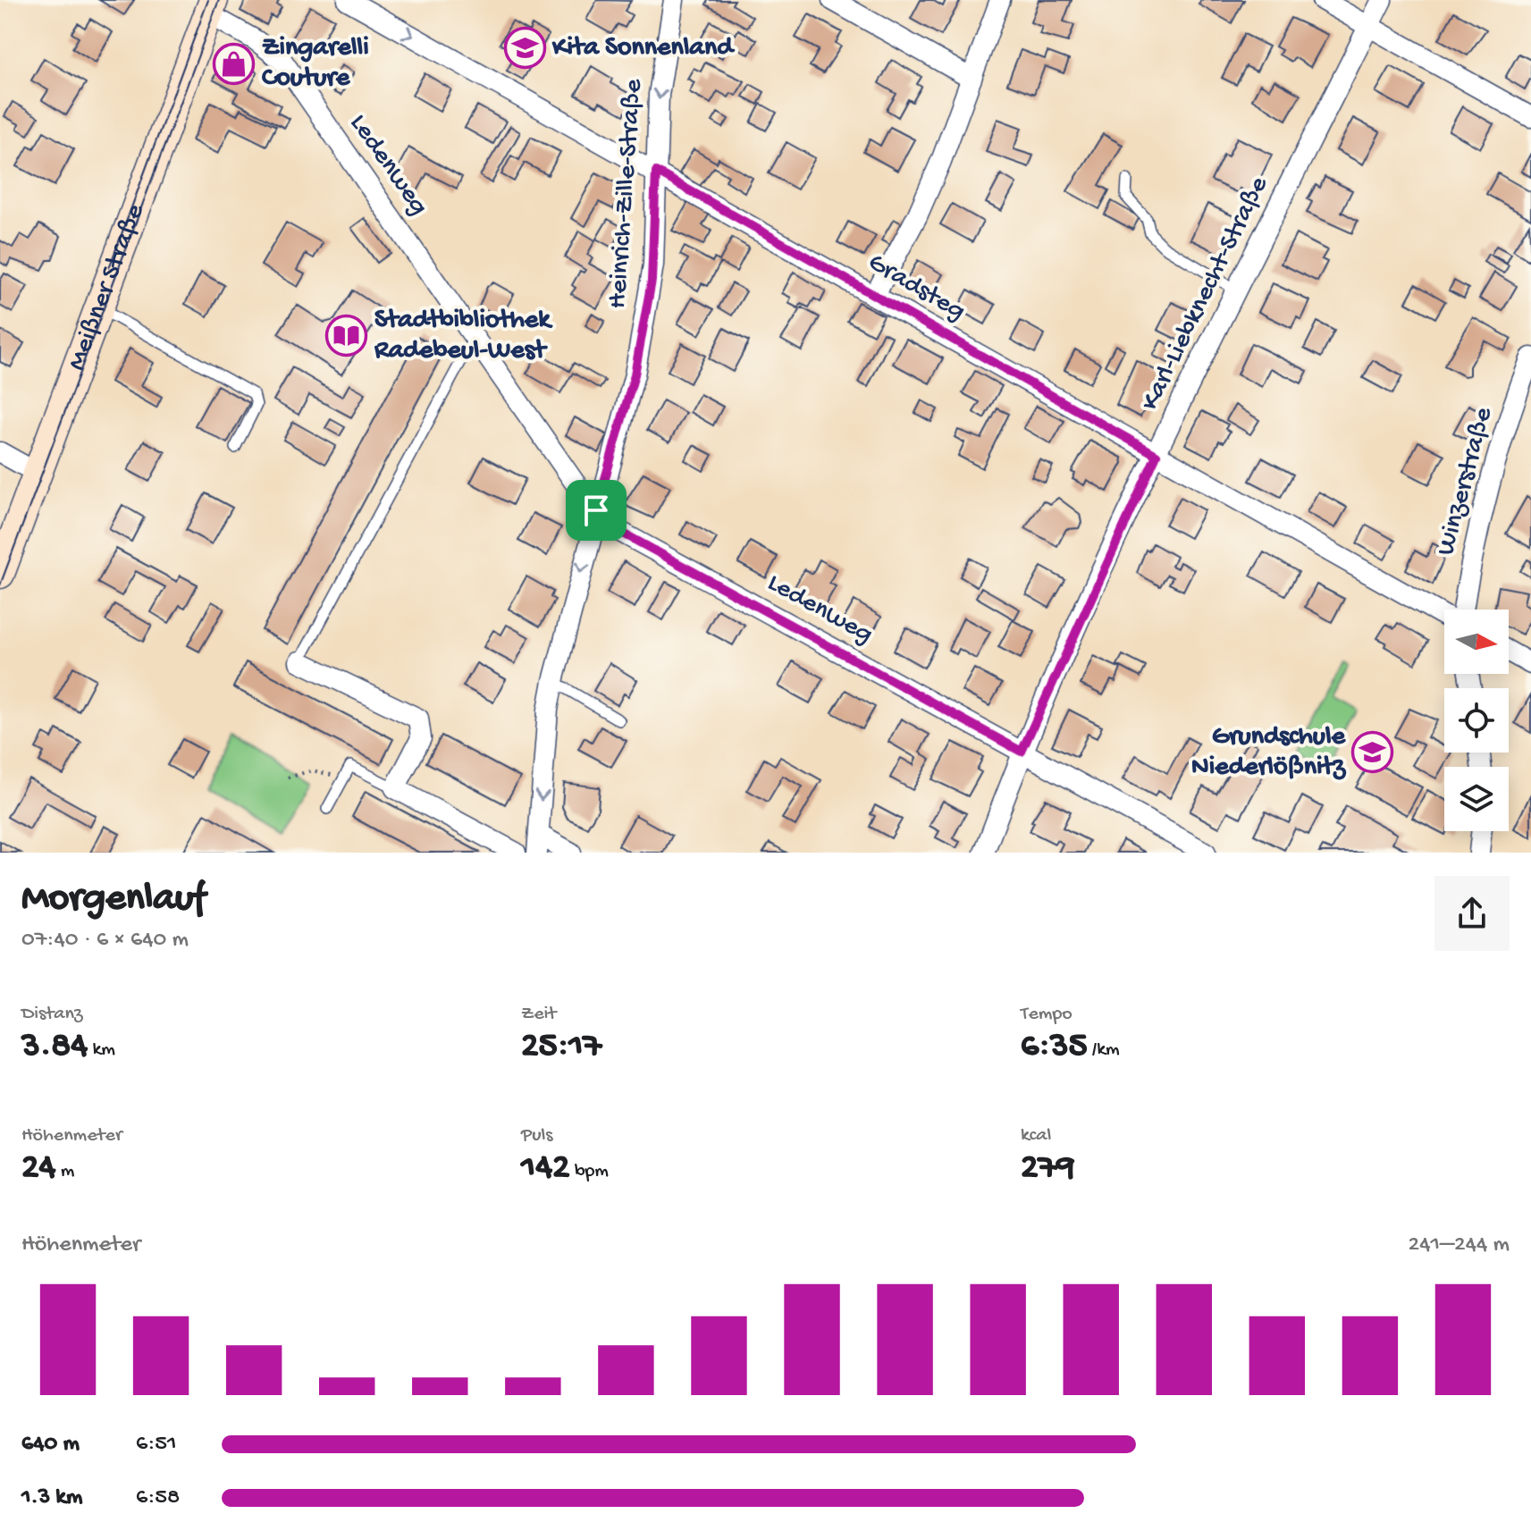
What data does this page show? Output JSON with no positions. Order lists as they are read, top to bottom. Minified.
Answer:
{"streets":{"main road":["Meißner Straße"],"street":["Ledenweg","Heinrich-Zille-Straße","Gradsteg","Karl-Liebknecht-Straße","Winzerstraße"]},"crossings":[["Ledenweg","Heinrich-Zille-Straße"],["Ledenweg","Meißner Straße"],["Ledenweg","Karl-Liebknecht-Straße"],["Heinrich-Zille-Straße","Gradsteg"],["Gradsteg","Karl-Liebknecht-Straße"]],"one_way":["Heinrich-Zille-Straße"],"places":{"school or university":["Kita Sonnenland","Grundschule Niederlößnitz"],"shop":["Zingarelli Couture"],"library":["Stadtbibliothek Radebeul-West"]},"north":"right","page":{"heading":["Morgenlauf","07:40 · 6 × 640 m"],"stats":[["Distanz","3.84 km"],["Zeit","25:17"],["Tempo","6:35 /km"],["Höhenmeter","24 m"],["Puls","142 bpm"],["kcal","279"]],"chart":["Höhenmeter","241–244 m"],"list":[{"name":"640 m","note":"6:51"},{"name":"1.3 km","note":"6:58"}]}}
